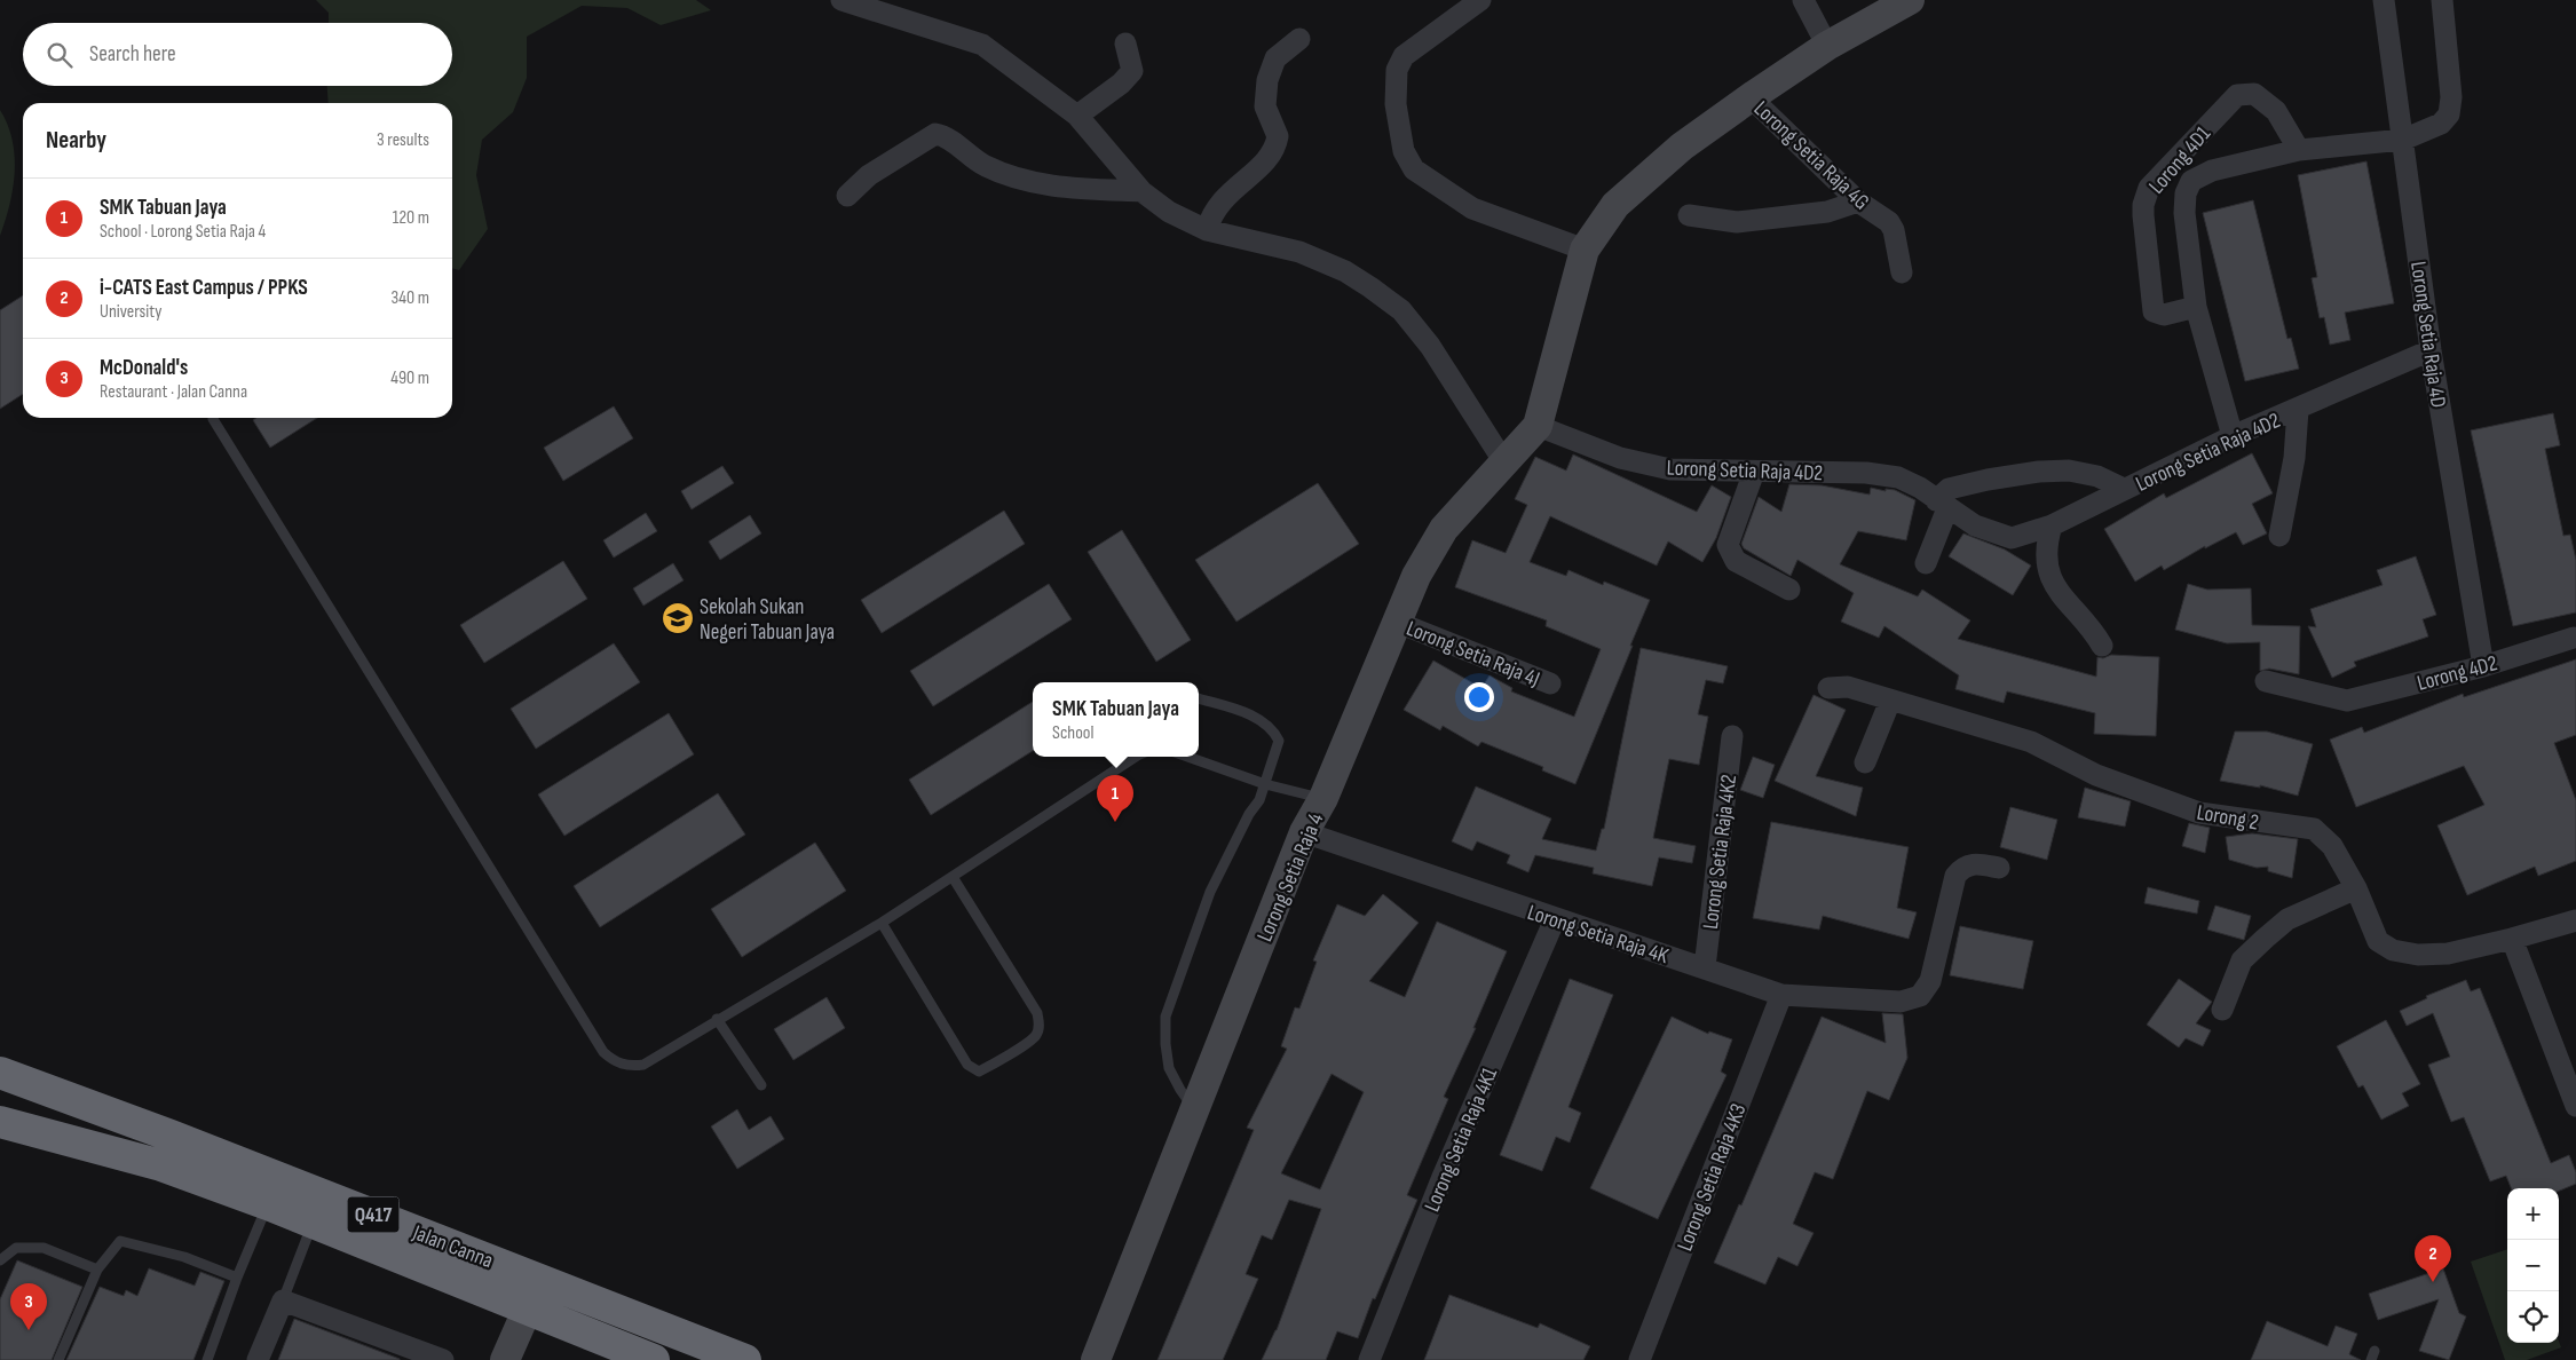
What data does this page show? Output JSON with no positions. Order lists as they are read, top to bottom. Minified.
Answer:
{"streets":{"highway":["Q417","Jalan Canna"],"street":["Lorong Setia Raja 4G","Lorong 4D1","Lorong Setia Raja 4D","Lorong Setia Raja 4D2","Lorong Setia Raja 4J","Lorong 4D2","Lorong 2","Lorong Setia Raja 4K2","Lorong Setia Raja 4","Lorong Setia Raja 4K","Lorong Setia Raja 4K1","Lorong Setia Raja 4K3"]},"crossings":[["Lorong Setia Raja 4D","Lorong Setia Raja 4D2"],["Lorong Setia Raja 4D","Lorong 4D2"],["Lorong Setia Raja 4D2","Lorong Setia Raja 4"],["Lorong Setia Raja 4J","Lorong Setia Raja 4"],["Lorong Setia Raja 4K2","Lorong Setia Raja 4K"],["Lorong Setia Raja 4","Lorong Setia Raja 4K"],["Lorong Setia Raja 4K","Lorong Setia Raja 4K1"],["Lorong Setia Raja 4K","Lorong Setia Raja 4K3"]],"places":{"school or university":["Sekolah Sukan Negeri Tabuan Jaya"]},"page":{"search":"Search here","heading":["Nearby","3 results"],"list":[{"mark":"1","name":"SMK Tabuan Jaya","note":"School · Lorong Setia Raja 4","value":"120 m"},{"mark":"2","name":"i-CATS East Campus / PPKS","note":"University","value":"340 m"},{"mark":"3","name":"McDonald's","note":"Restaurant · Jalan Canna","value":"490 m"}],"popup":["SMK Tabuan Jaya","School"],"pins":["1","2","3"],"map_buttons":["+","−"]}}
